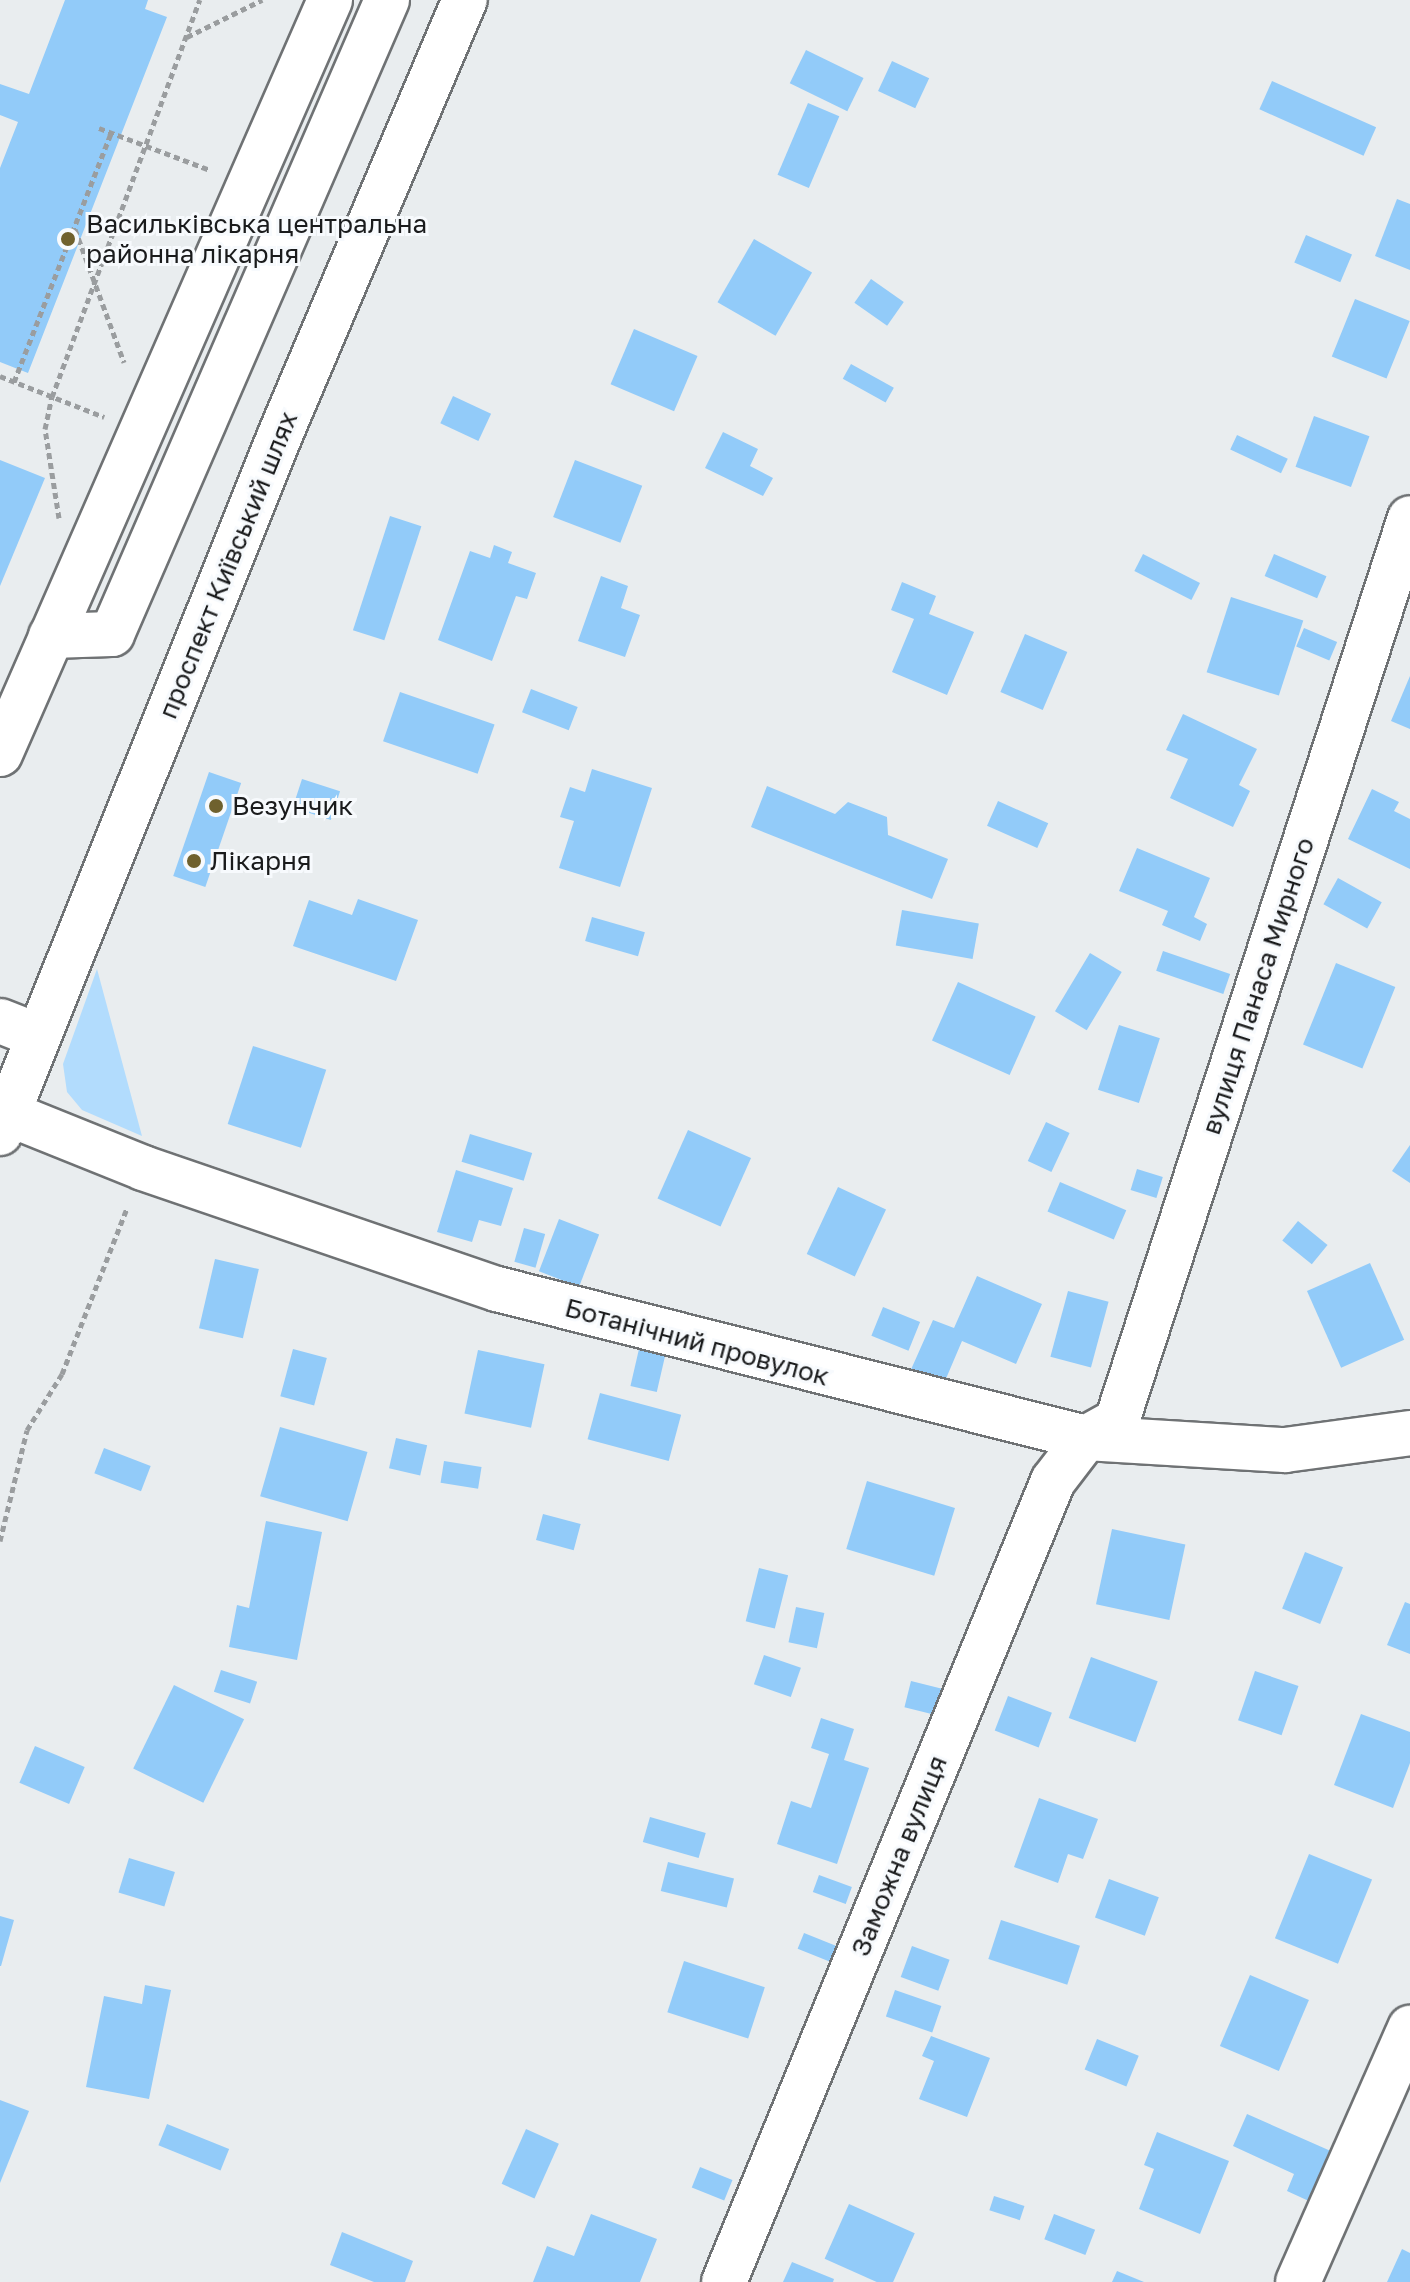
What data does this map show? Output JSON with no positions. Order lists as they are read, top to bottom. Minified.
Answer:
{"streets":{"street":["проспект Київський шлях","вулиця Панаса Мирного","Ботанічний провулок","Заможна вулиця"]},"crossings":[["проспект Київський шлях","Ботанічний провулок"],["вулиця Панаса Мирного","Ботанічний провулок"],["вулиця Панаса Мирного","Заможна вулиця"],["Ботанічний провулок","Заможна вулиця"]],"places":["Васильківська центральна районна лікарня","Везунчик","Лікарня"]}
